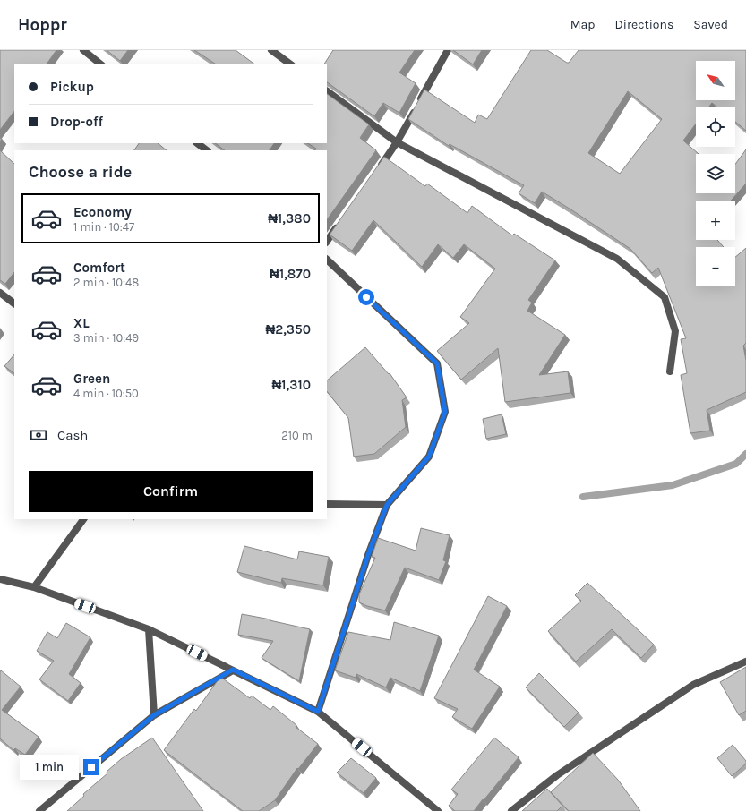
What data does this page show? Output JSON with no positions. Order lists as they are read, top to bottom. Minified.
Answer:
{"north":"top left","page":{"header":"Hoppr","nav":["Map","Directions","Saved"],"map_buttons":["+","−"],"banner":["Pickup","Drop-off"],"heading":"Choose a ride","list":[{"name":"Economy","note":"1 min · 10:47","value":"₦1,380"},{"name":"Comfort","note":"2 min · 10:48","value":"₦1,870"},{"name":"XL","note":"3 min · 10:49","value":"₦2,350"},{"name":"Green","note":"4 min · 10:50","value":"₦1,310"}],"pay":["Cash","210 m"],"buttons":"Confirm","bubble":"1 min"}}
